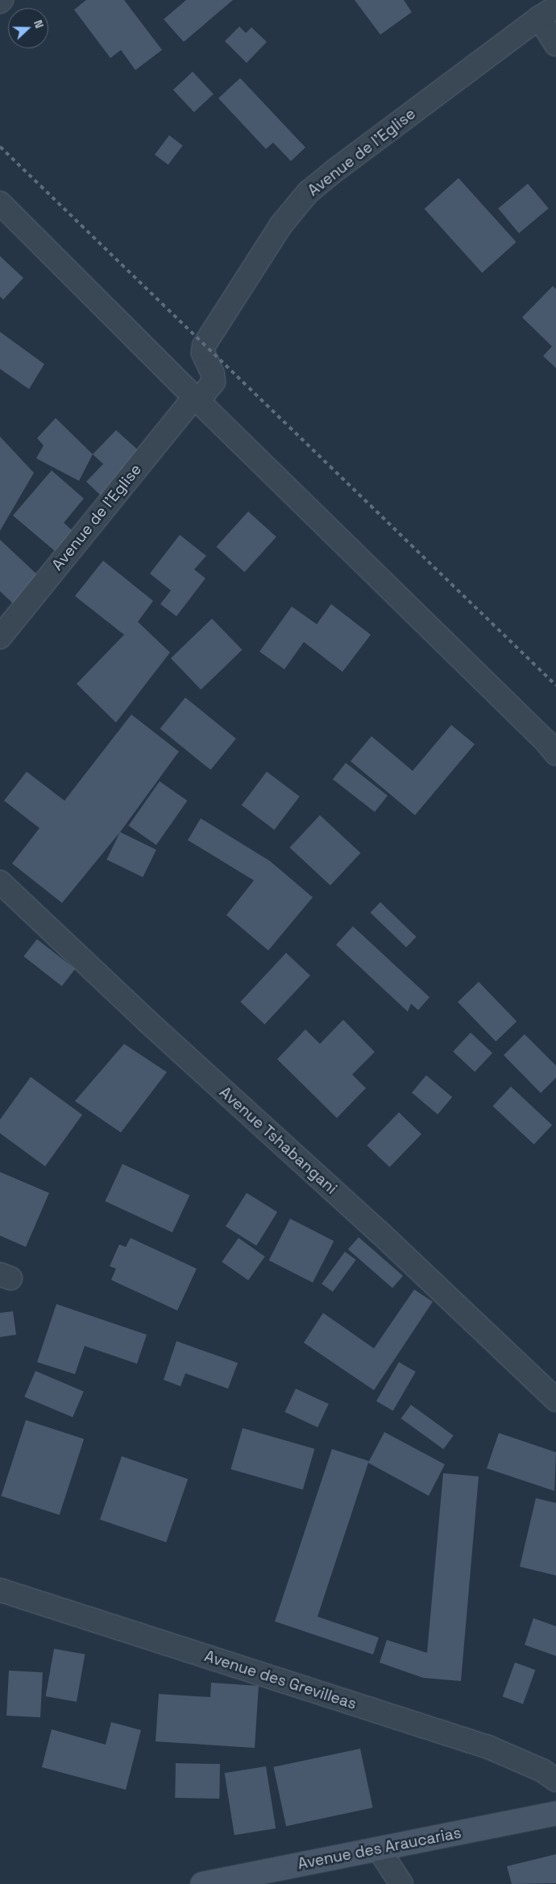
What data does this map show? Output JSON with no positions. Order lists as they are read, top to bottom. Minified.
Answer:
{"streets":{"street":["Avenue de l'Eglise","Avenue Tshabangani","Avenue des Grevilleas","Avenue des Araucarias"]},"north":"right"}
